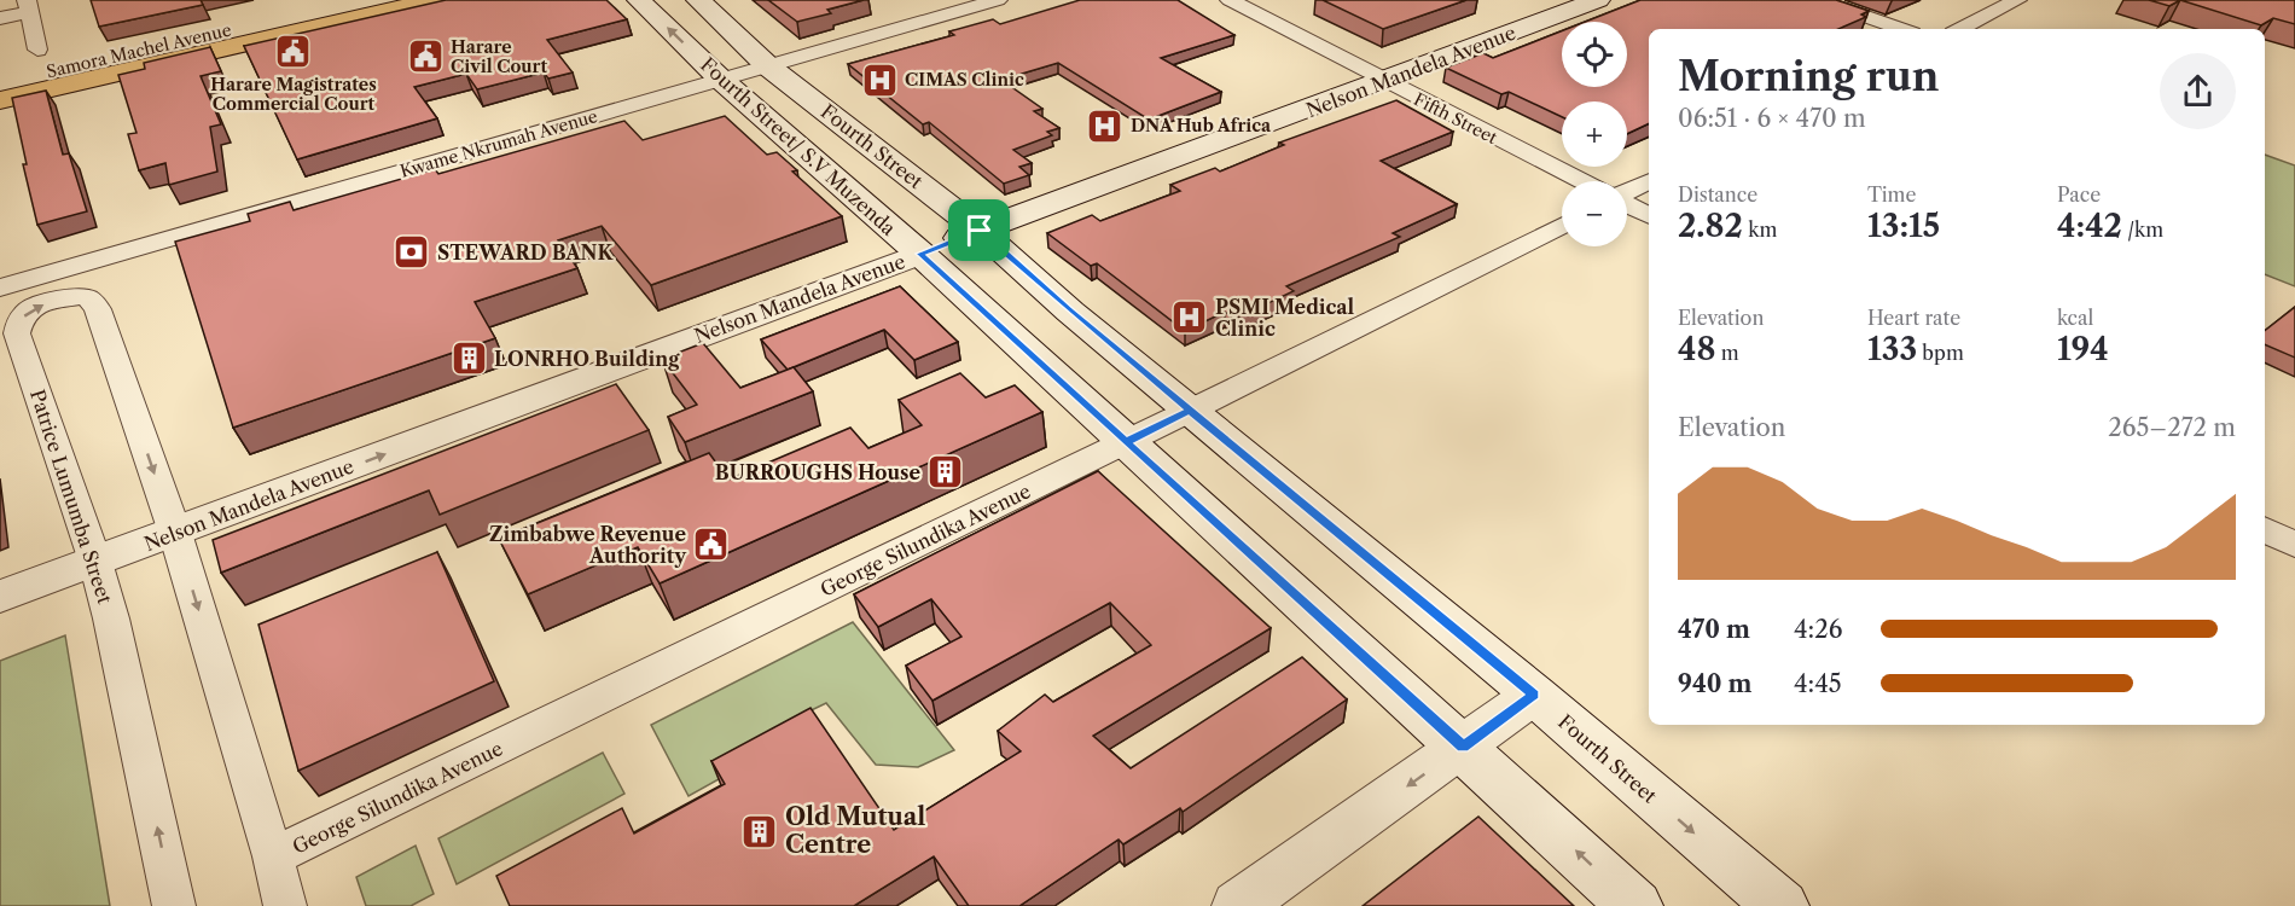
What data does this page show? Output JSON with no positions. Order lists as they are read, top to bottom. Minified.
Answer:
{"streets":{"highway":["Samora Machel Avenue"],"main road":["Nelson Mandela Avenue","Fourth Street/ S.V Muzenda","Fourth Street"],"street":["Fifth Street","Kwame Nkrumah Avenue","Patrice Lumumba Street","George Silundika Avenue"]},"crossings":[["Nelson Mandela Avenue","Fifth Street"],["Nelson Mandela Avenue","Fourth Street/ S.V Muzenda"],["Nelson Mandela Avenue","Fourth Street"],["Nelson Mandela Avenue","Patrice Lumumba Street"],["Kwame Nkrumah Avenue","Fourth Street/ S.V Muzenda"],["Kwame Nkrumah Avenue","Fourth Street"],["Fourth Street/ S.V Muzenda","George Silundika Avenue"],["Fourth Street","George Silundika Avenue"],["Patrice Lumumba Street","George Silundika Avenue"]],"one_way":["Nelson Mandela Avenue"],"places":{"public building":["Harare Magistrates Commercial Court","Harare Civil Court","Zimbabwe Revenue Authority"],"hospital":["CIMAS Clinic","DNA Hub Africa","PSMI Medical Clinic"],"bank":["STEWARD BANK"],"building":["LONRHO Building","BURROUGHS House","Old Mutual Centre"]},"page":{"map_buttons":["+","−"],"heading":["Morning run","06:51 · 6 × 470 m"],"stats":[["Distance","2.82 km"],["Time","13:15"],["Pace","4:42 /km"],["Elevation","48 m"],["Heart rate","133 bpm"],["kcal","194"]],"chart":["Elevation","265–272 m"],"list":[{"name":"470 m","note":"4:26"},{"name":"940 m","note":"4:45"}]}}
